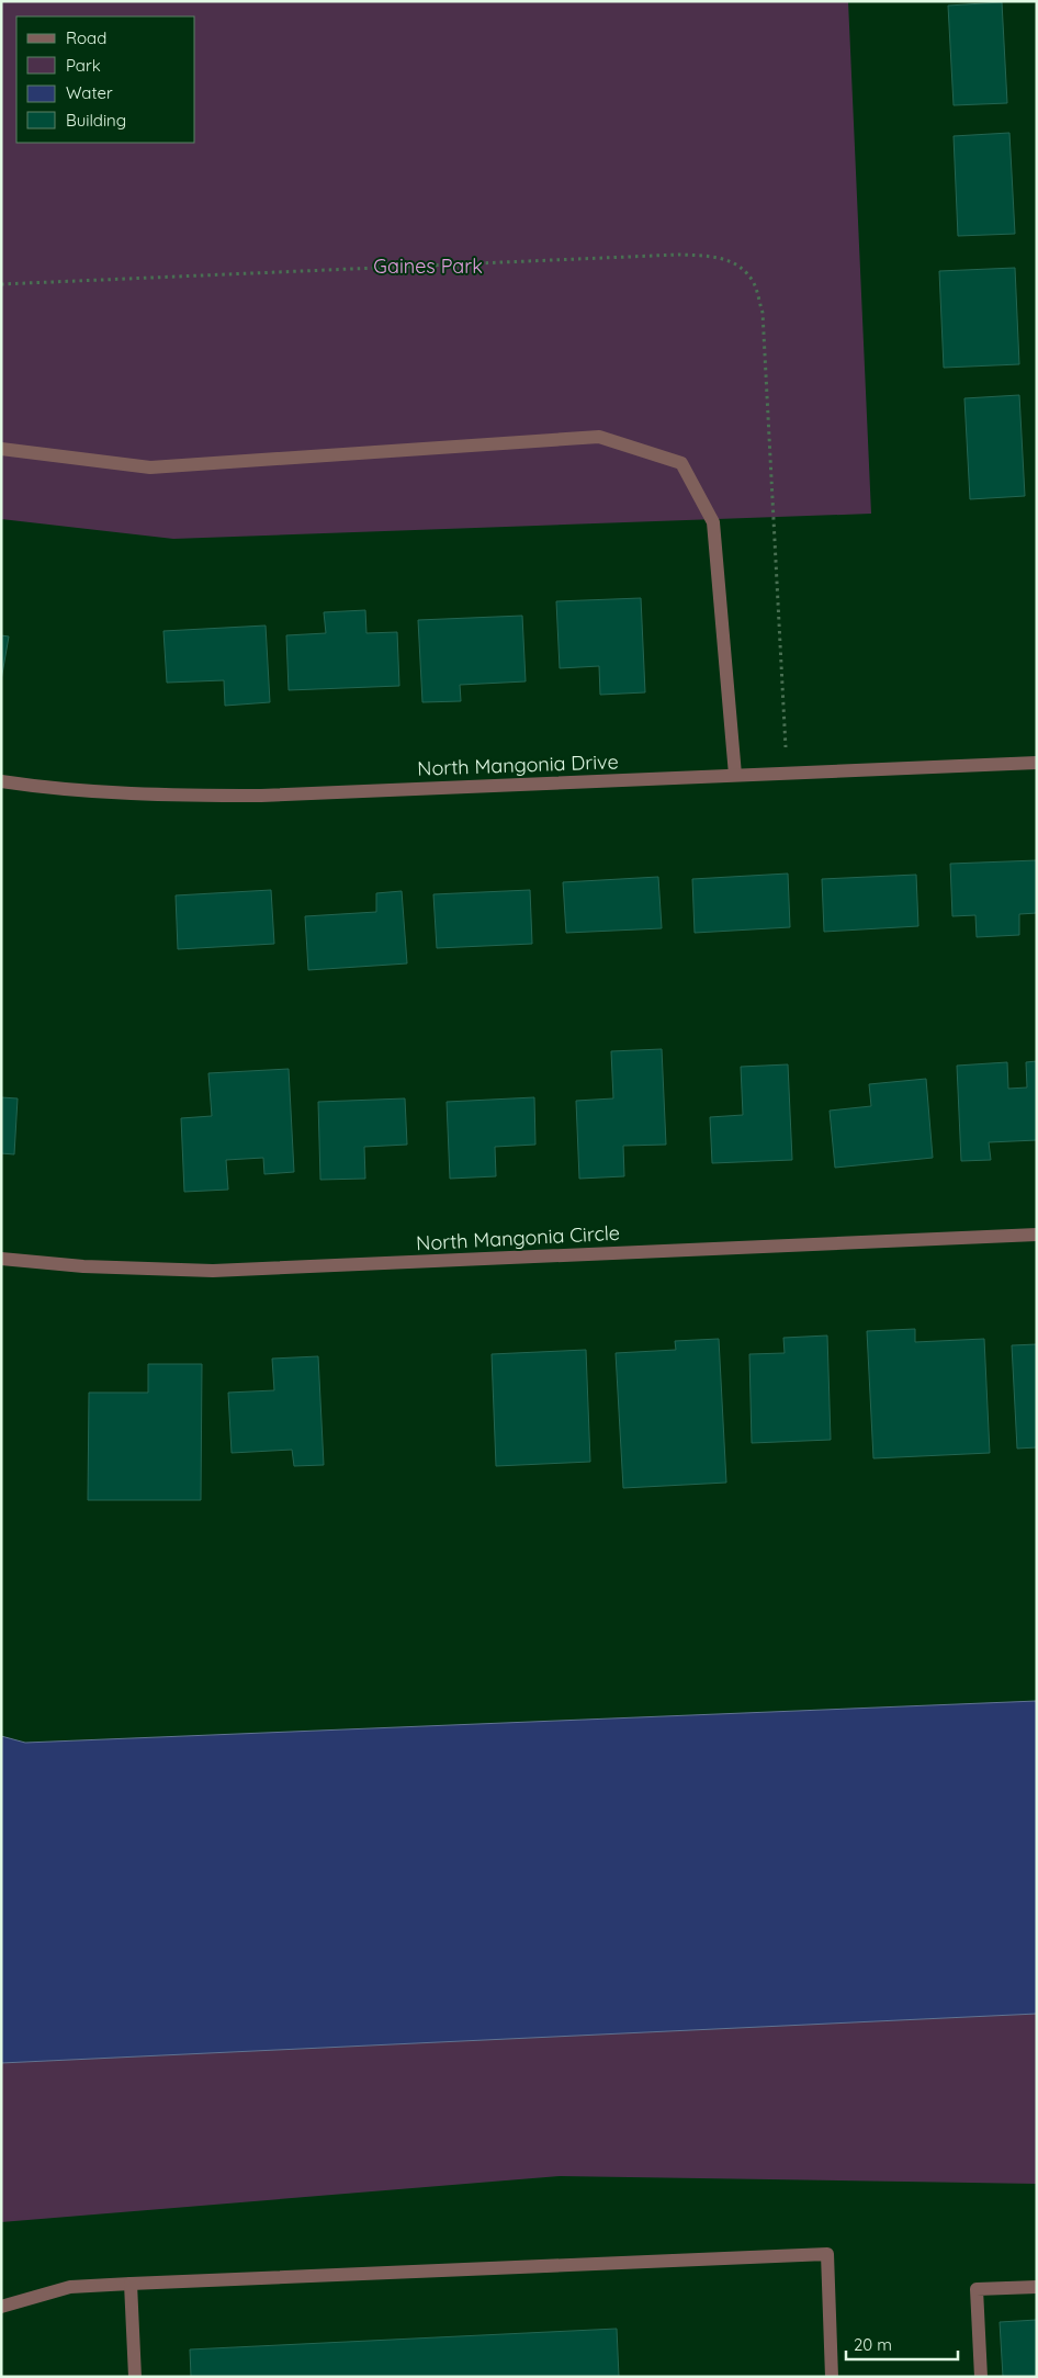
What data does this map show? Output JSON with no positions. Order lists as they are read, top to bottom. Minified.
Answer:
{"streets":{"street":["North Mangonia Drive","North Mangonia Circle"]},"parks":["Gaines Park"],"legend":["Road","Park","Water","Building"],"scale_bar":"20 m"}
